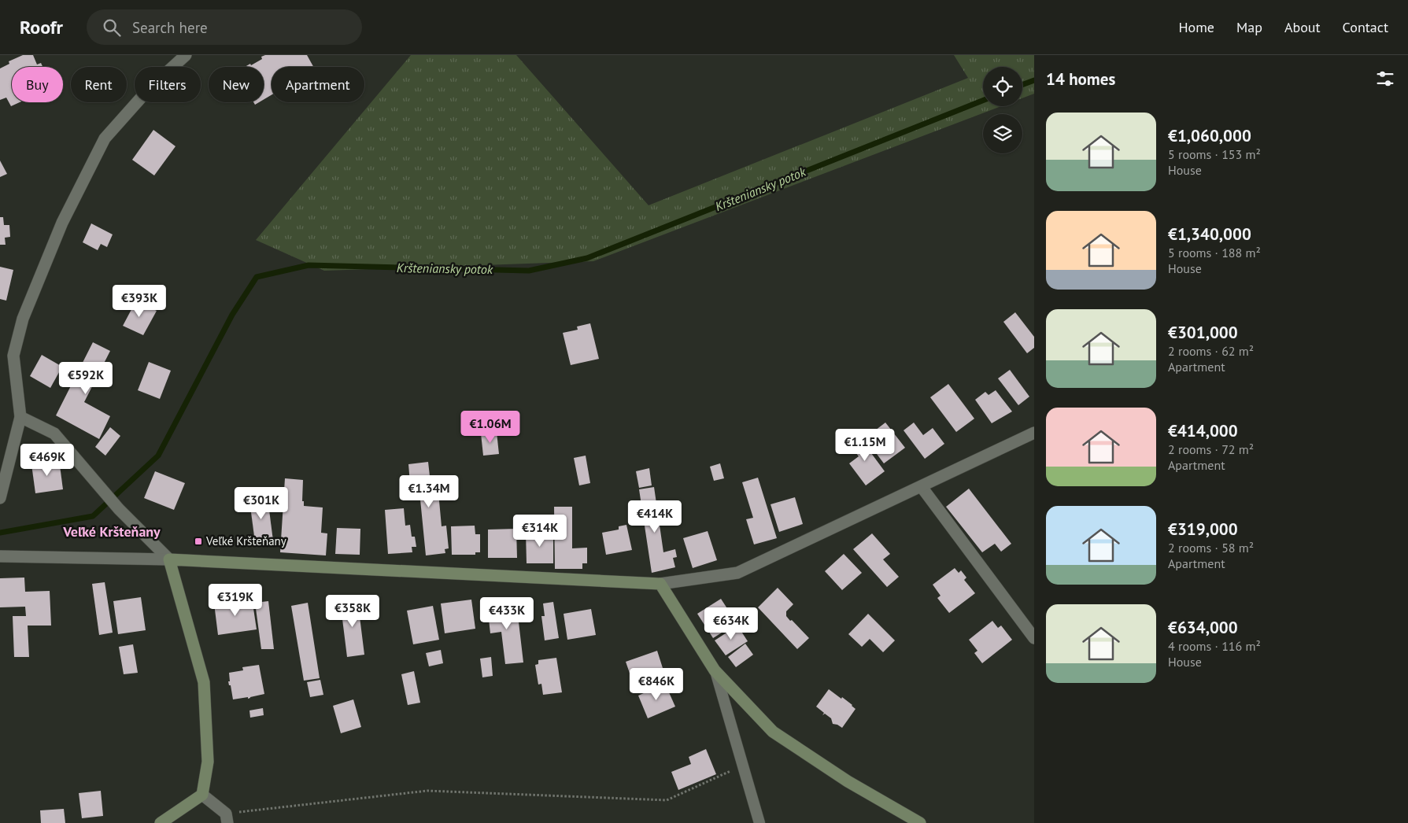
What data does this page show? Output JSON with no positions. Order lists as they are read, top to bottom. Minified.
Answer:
{"districts":["Veľké Kršteňany"],"water":["Kršteniansky potok"],"places":{"transit":["Veľké Kršteňany"]},"page":{"header":"Roofr","search":"Search here","nav":["Home","Map","About","Contact"],"heading":"14 homes","chip":["Buy","Rent","Filters","New","Apartment"],"list":[{"name":"€1,060,000","note":"5 rooms · 153 m² · House"},{"name":"€1,340,000","note":"5 rooms · 188 m² · House"},{"name":"€301,000","note":"2 rooms · 62 m² · Apartment"},{"name":"€414,000","note":"2 rooms · 72 m² · Apartment"},{"name":"€319,000","note":"2 rooms · 58 m² · Apartment"},{"name":"€634,000","note":"4 rooms · 116 m² · House"}],"price":["€393K","€592K","€1.06M","€1.15M","€469K","€1.34M","€301K","€414K","€314K","€319K","€358K","€433K","€634K","€846K"]}}
